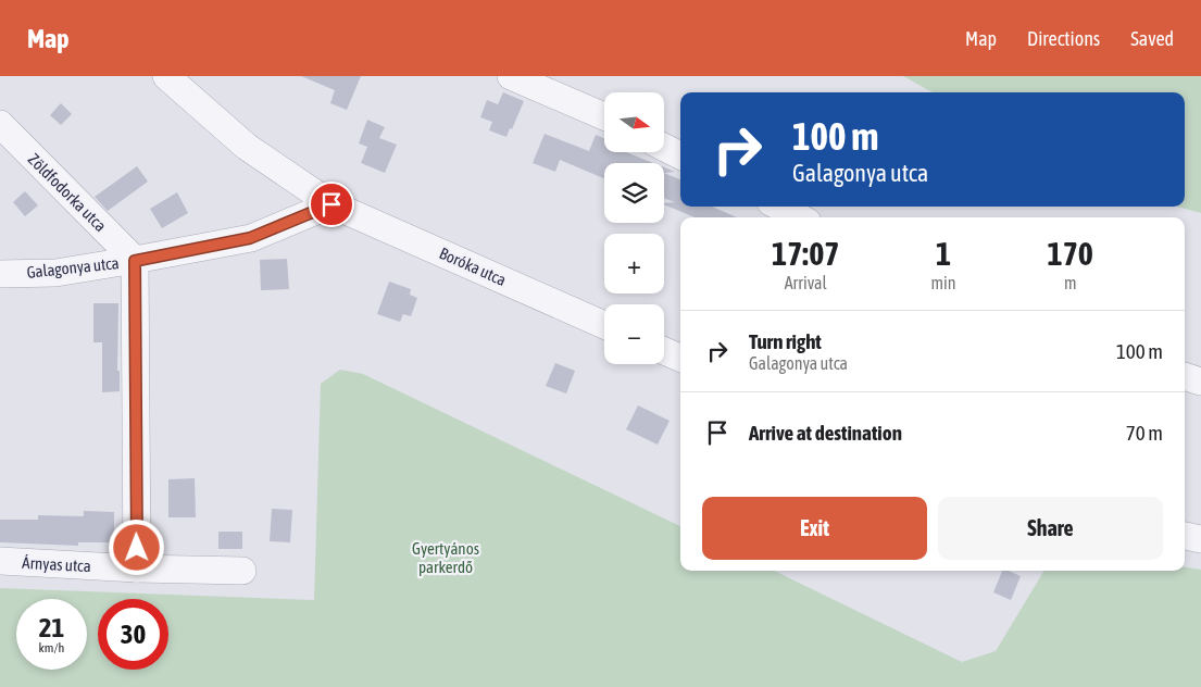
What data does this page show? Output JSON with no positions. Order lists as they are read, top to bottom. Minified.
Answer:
{"streets":{"street":["Zöldfodorka utca","Boróka utca","Galagonya utca","Árnyas utca"]},"crossings":[["Zöldfodorka utca","Galagonya utca"],["Boróka utca","Galagonya utca"]],"parks":["Gyertyános parkerdő"],"north":"right","page":{"header":"Map","nav":["Map","Directions","Saved"],"map_buttons":["+","−"],"turn":["100 m","Galagonya utca"],"eta":["17:07","Arrival","1","min","170","m"],"list":[{"name":"Turn right","note":"Galagonya utca","value":"100 m"},{"name":"Arrive at destination","value":"70 m"}],"buttons":["Exit","Share"],"speed":"21 km/h","limit":"30"}}
